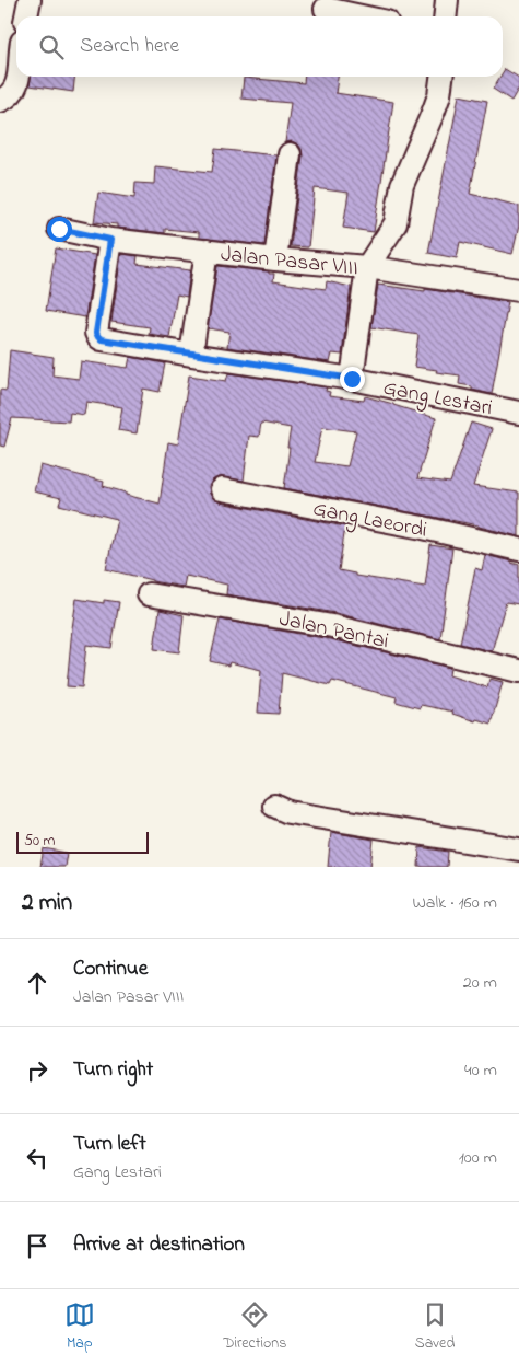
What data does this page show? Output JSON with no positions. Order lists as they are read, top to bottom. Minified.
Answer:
{"streets":{"street":["Jalan Pasar VIII","Gang Lestari","Gang Laeordi","Jalan Pantai"]},"crossings":[["Jalan Pasar VIII","Gang Lestari"]],"scale_bar":"50 m","page":{"search":"Search here","scale":"50 m","heading":["2 min","Walk · 160 m"],"list":[["Continue","Jalan Pasar VIII","20 m"],["Turn right","40 m"],["Turn left","Gang Lestari","100 m"],"Arrive at destination"],"nav":["Map","Directions","Saved"]}}
